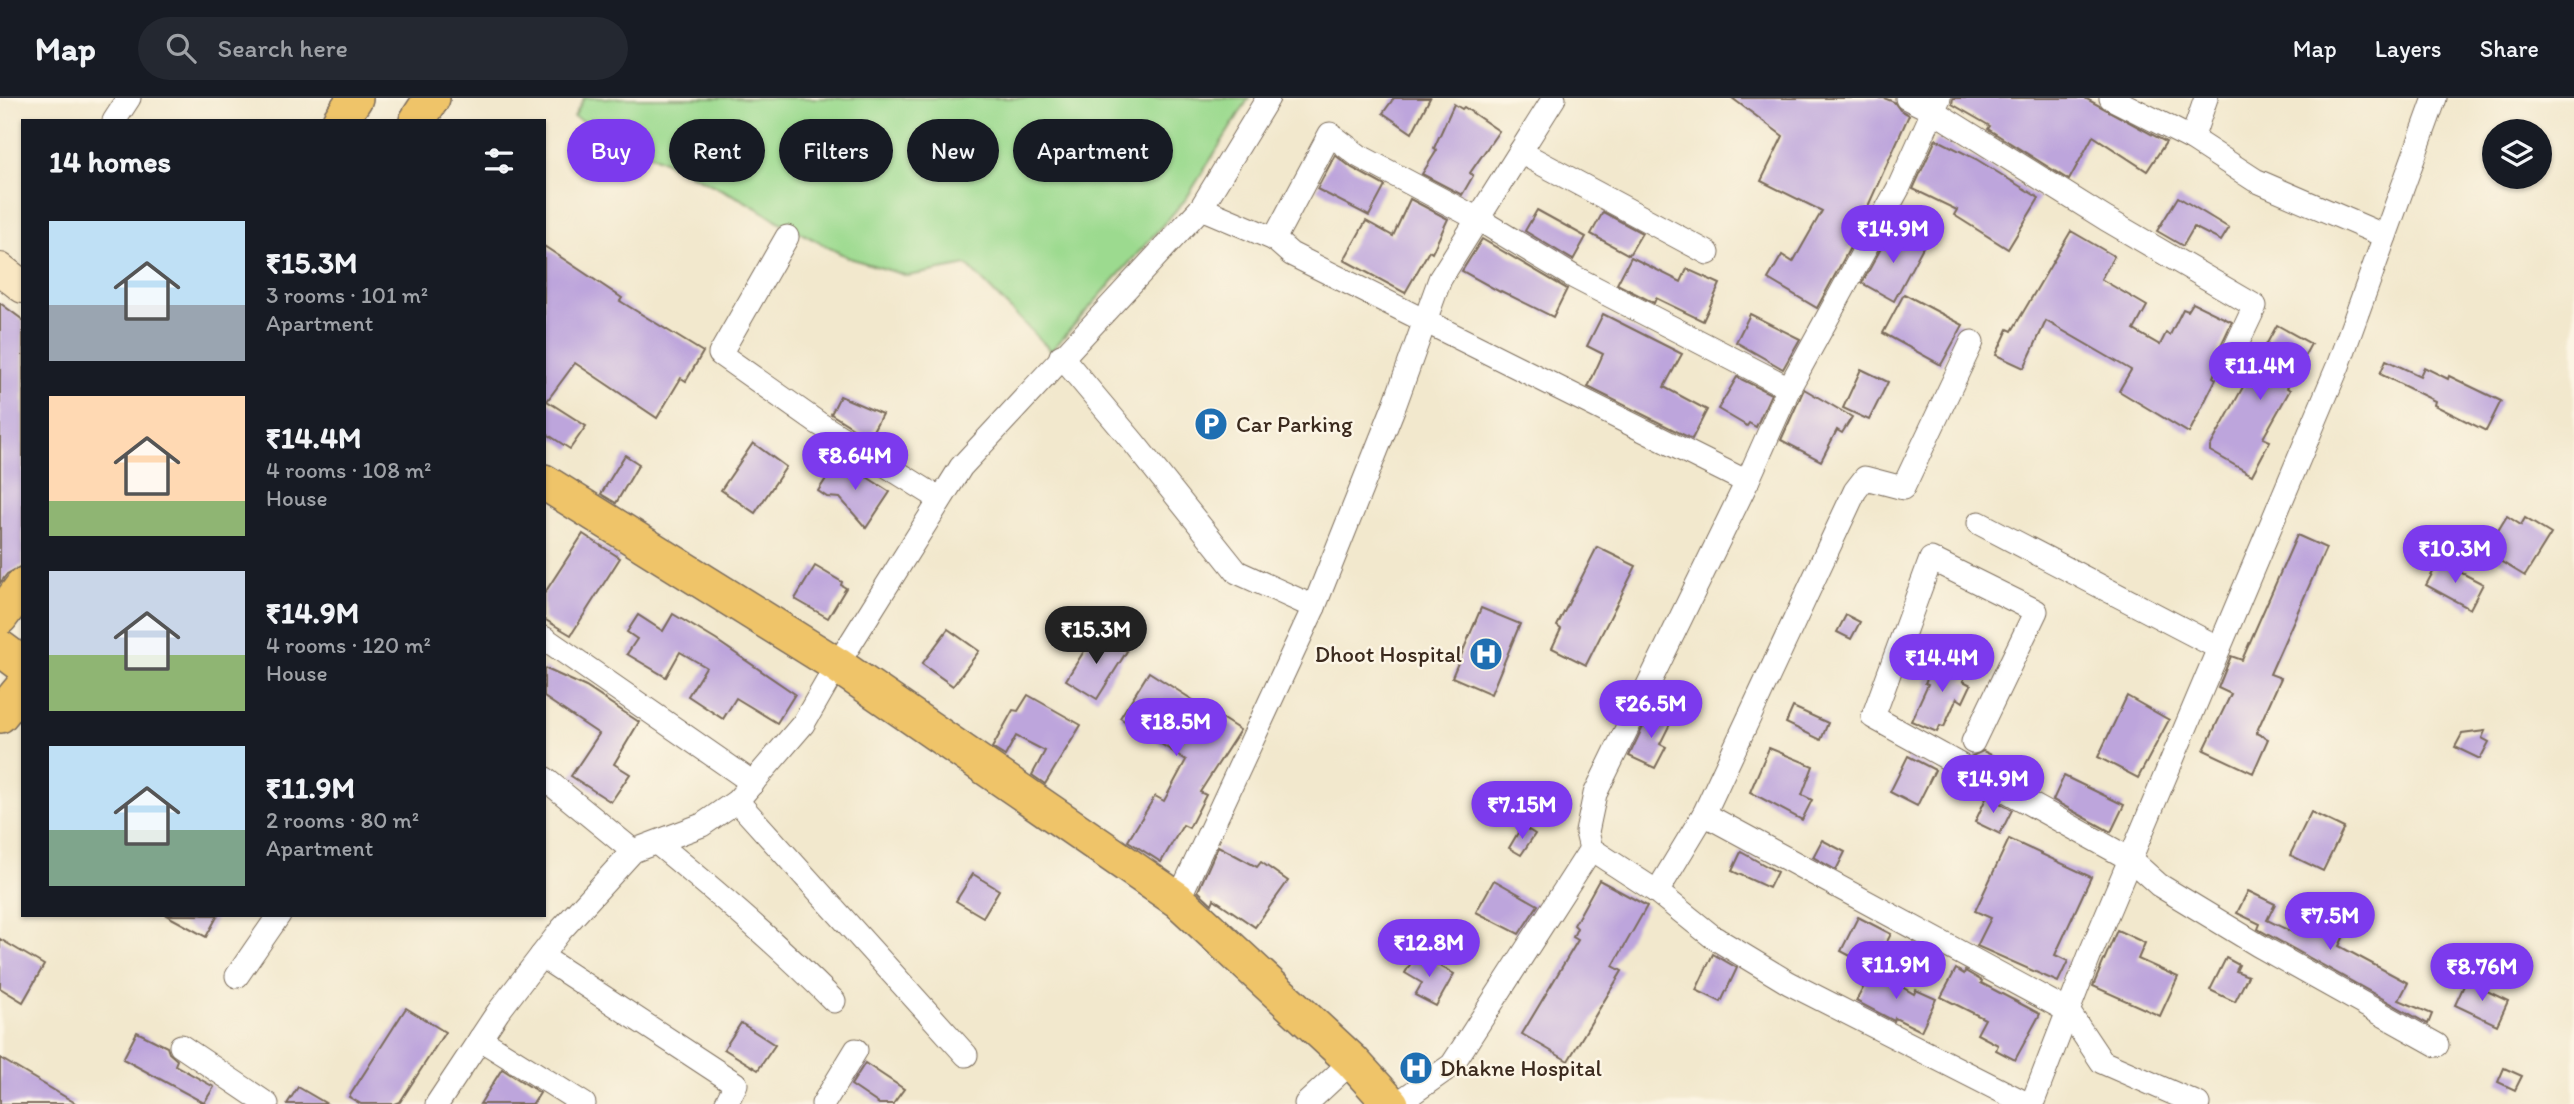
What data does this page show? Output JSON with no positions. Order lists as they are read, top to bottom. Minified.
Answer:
{"places":{"parking":["Car Parking"],"hospital":["Dhoot Hospital","Dhakne Hospital"]},"page":{"header":"Map","search":"Search here","nav":["Map","Layers","Share"],"chip":["Buy","Rent","Filters","New","Apartment"],"heading":"14 homes","list":[{"name":"₹15.3M","note":"3 rooms · 101 m² · Apartment"},{"name":"₹14.4M","note":"4 rooms · 108 m² · House"},{"name":"₹14.9M","note":"4 rooms · 120 m² · House"},{"name":"₹11.9M","note":"2 rooms · 80 m² · Apartment"}],"price":["₹14.9M","₹11.4M","₹8.64M","₹10.3M","₹15.3M","₹14.4M","₹26.5M","₹18.5M","₹14.9M","₹7.15M","₹7.5M","₹12.8M","₹11.9M","₹8.76M"]}}
